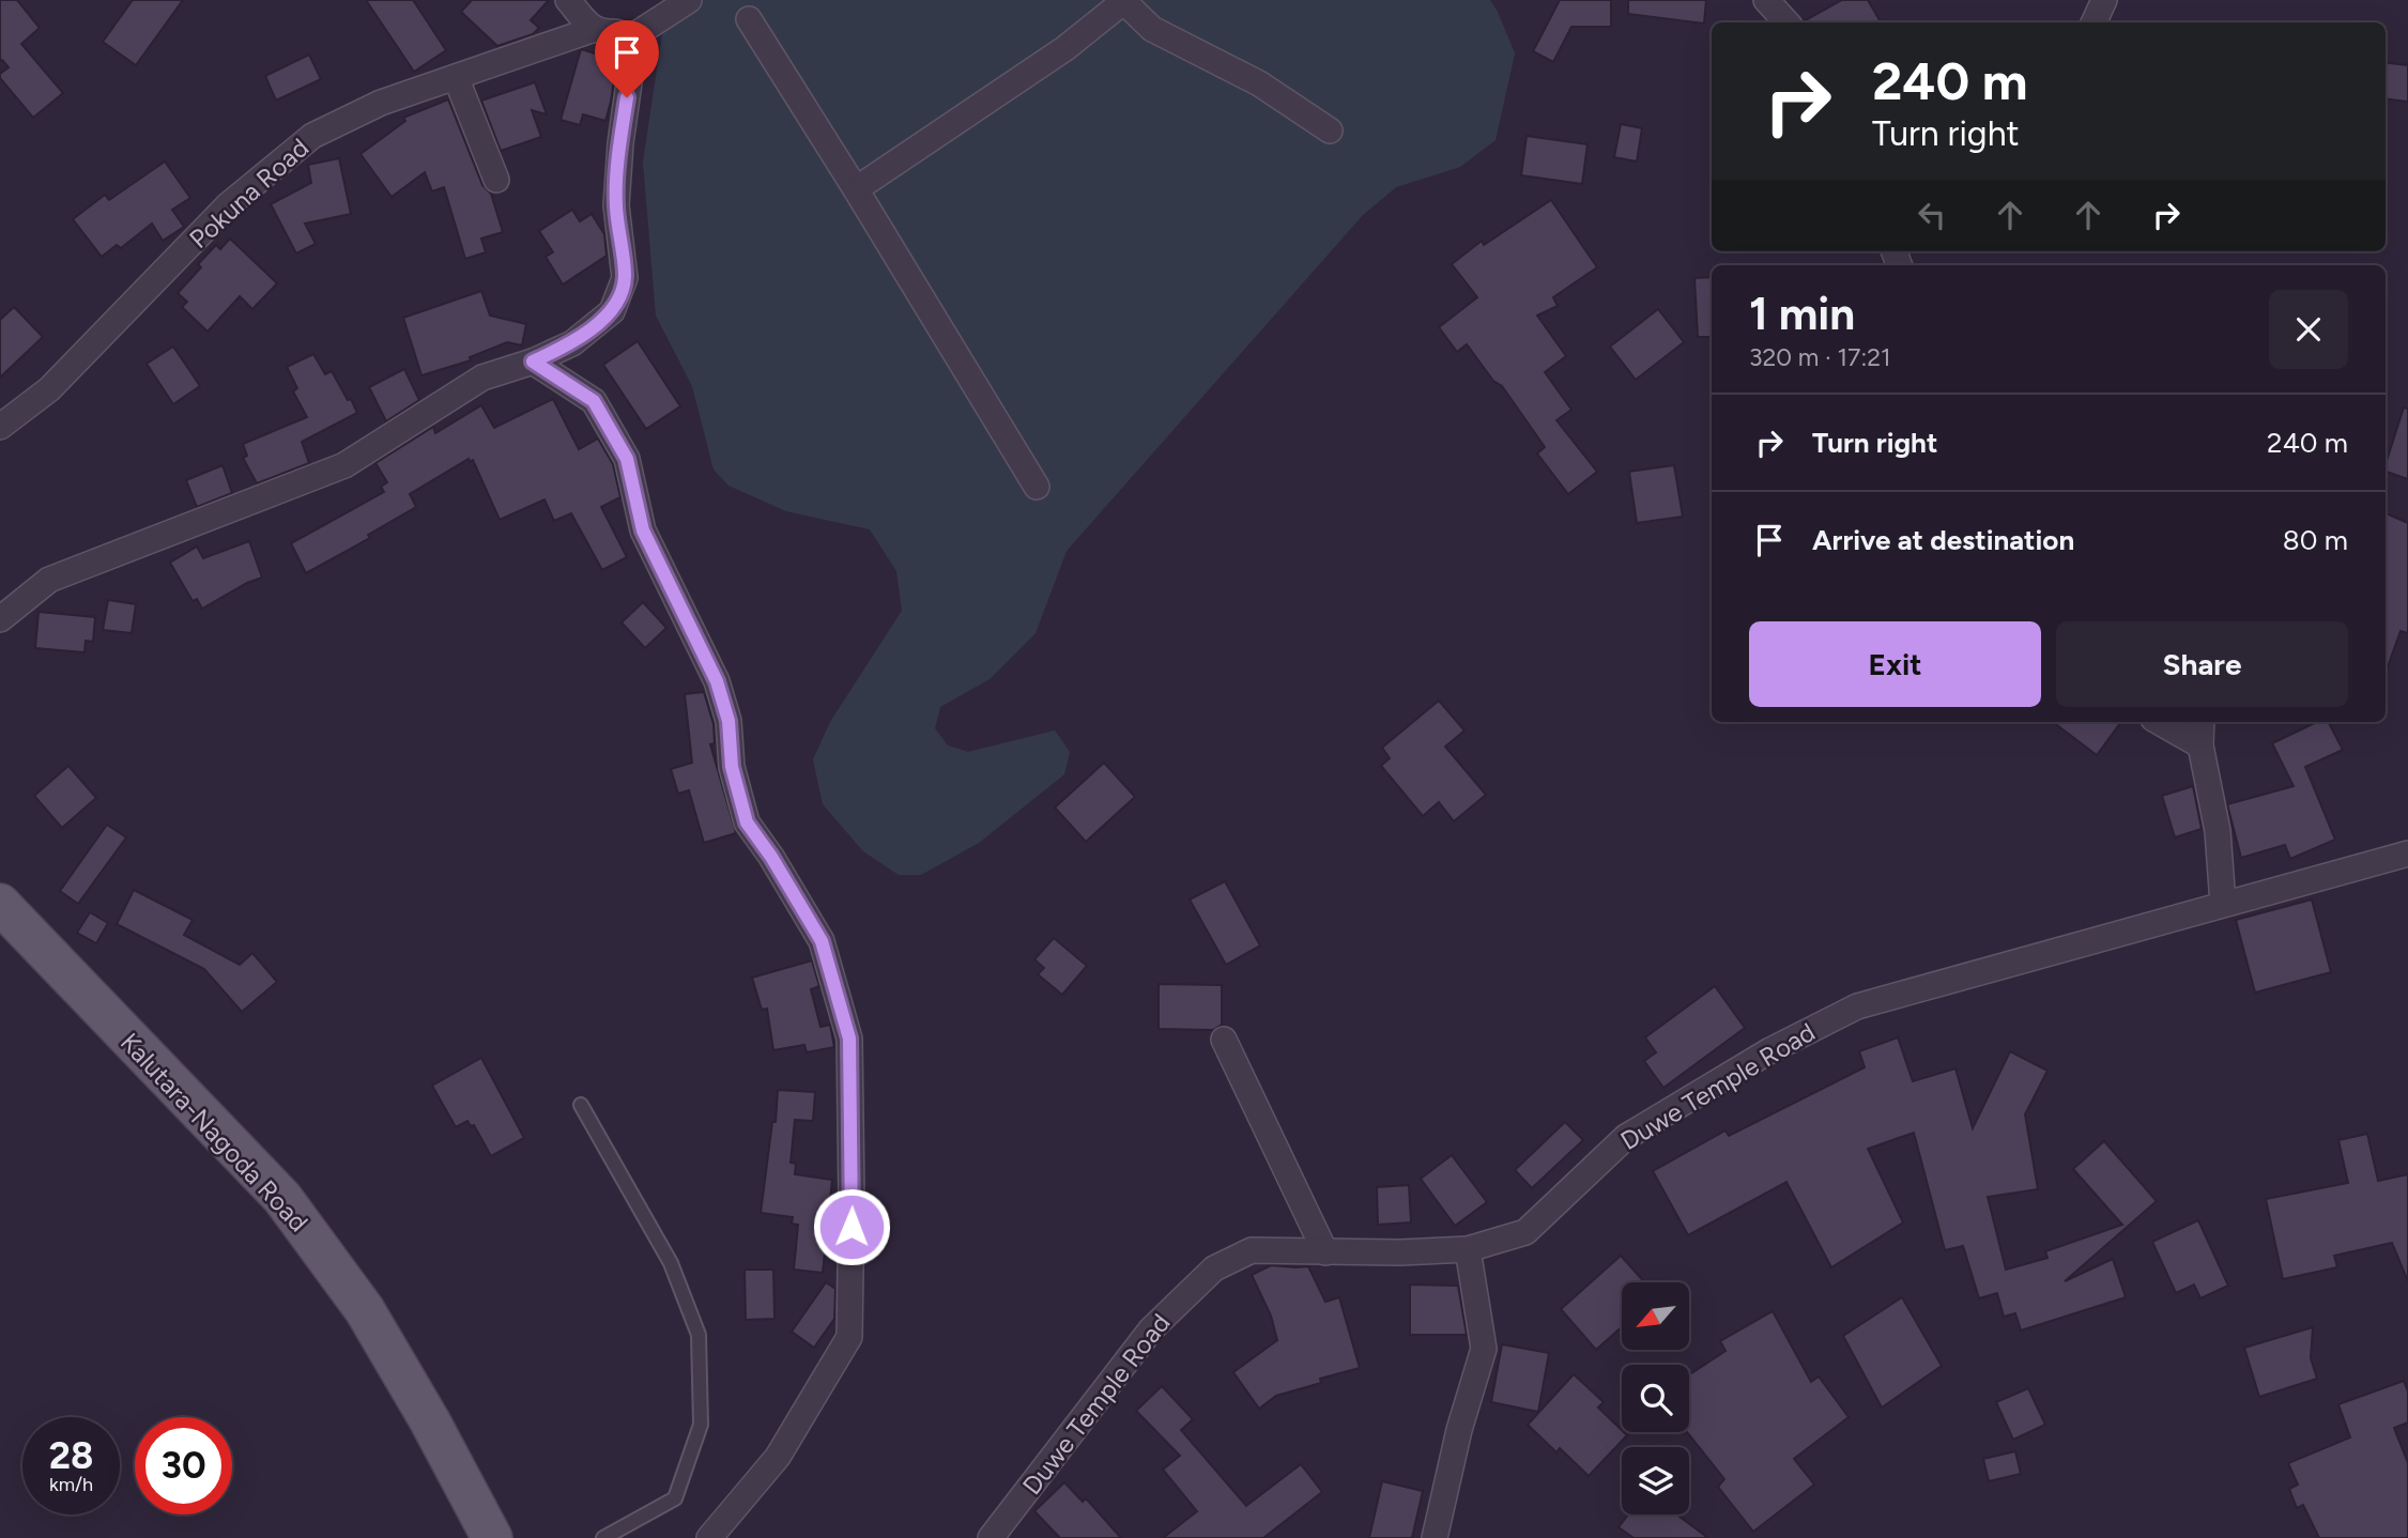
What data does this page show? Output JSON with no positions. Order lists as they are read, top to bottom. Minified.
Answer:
{"streets":{"main road":["Kalutara-Nagoda Road"],"street":["Pokuna Road","Duwe Temple Road"]},"north":"bottom left","page":{"turn":["240 m","Turn right"],"heading":["1 min","320 m · 17:21"],"list":[{"name":"Turn right","value":"240 m"},{"name":"Arrive at destination","value":"80 m"}],"buttons":["Exit","Share"],"speed":"28 km/h","limit":"30"}}
